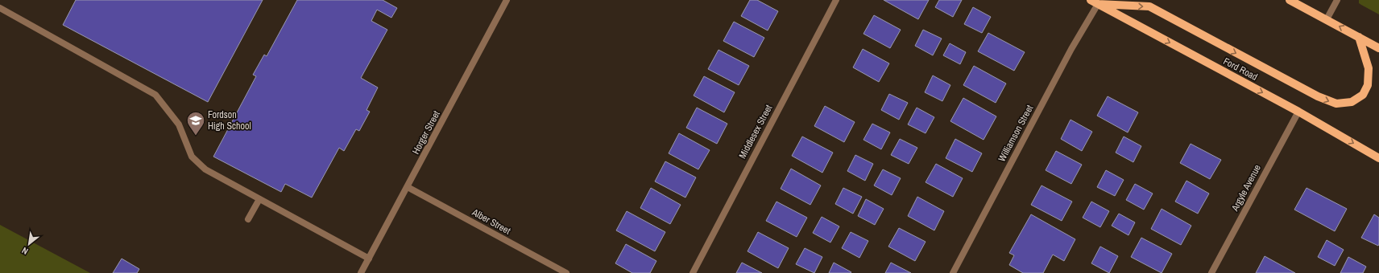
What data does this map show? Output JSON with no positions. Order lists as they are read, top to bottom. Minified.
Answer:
{"streets":{"main road":["Ford Road"],"street":["Middlesex Street","Horger Street","Williamson Street","Argyle Avenue","Alber Street"]},"crossings":[["Ford Road","Williamson Street"],["Ford Road","Argyle Avenue"],["Horger Street","Alber Street"]],"one_way":["Ford Road"],"places":{"school or university":["Fordson High School"]},"north":"bottom left"}
